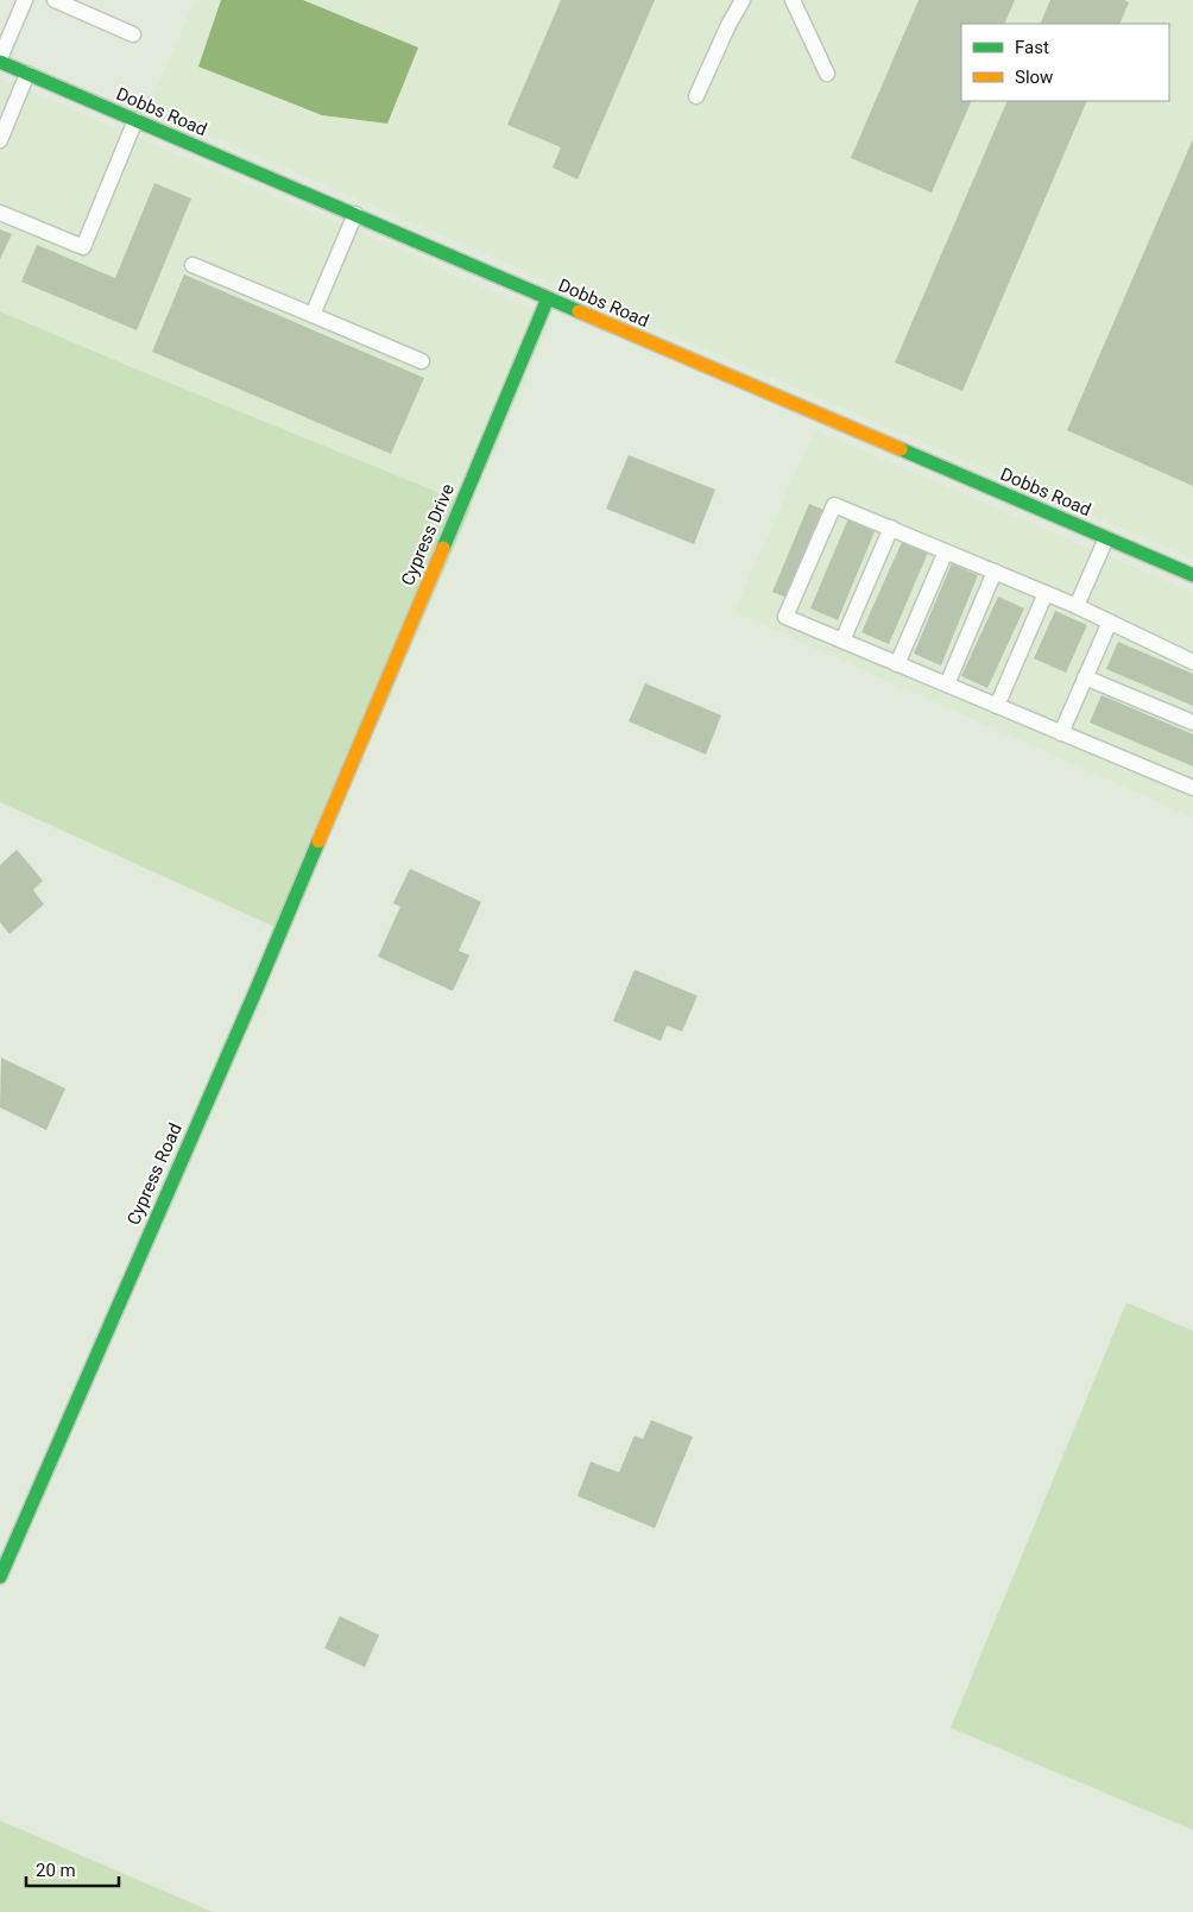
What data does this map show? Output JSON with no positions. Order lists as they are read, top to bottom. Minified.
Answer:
{"streets":{"street":["Dobbs Road","Cypress Drive","Cypress Road"]},"crossings":[["Dobbs Road","Cypress Drive"],["Cypress Drive","Cypress Road"]],"legend":["Fast","Slow"],"scale_bar":"20 m"}
